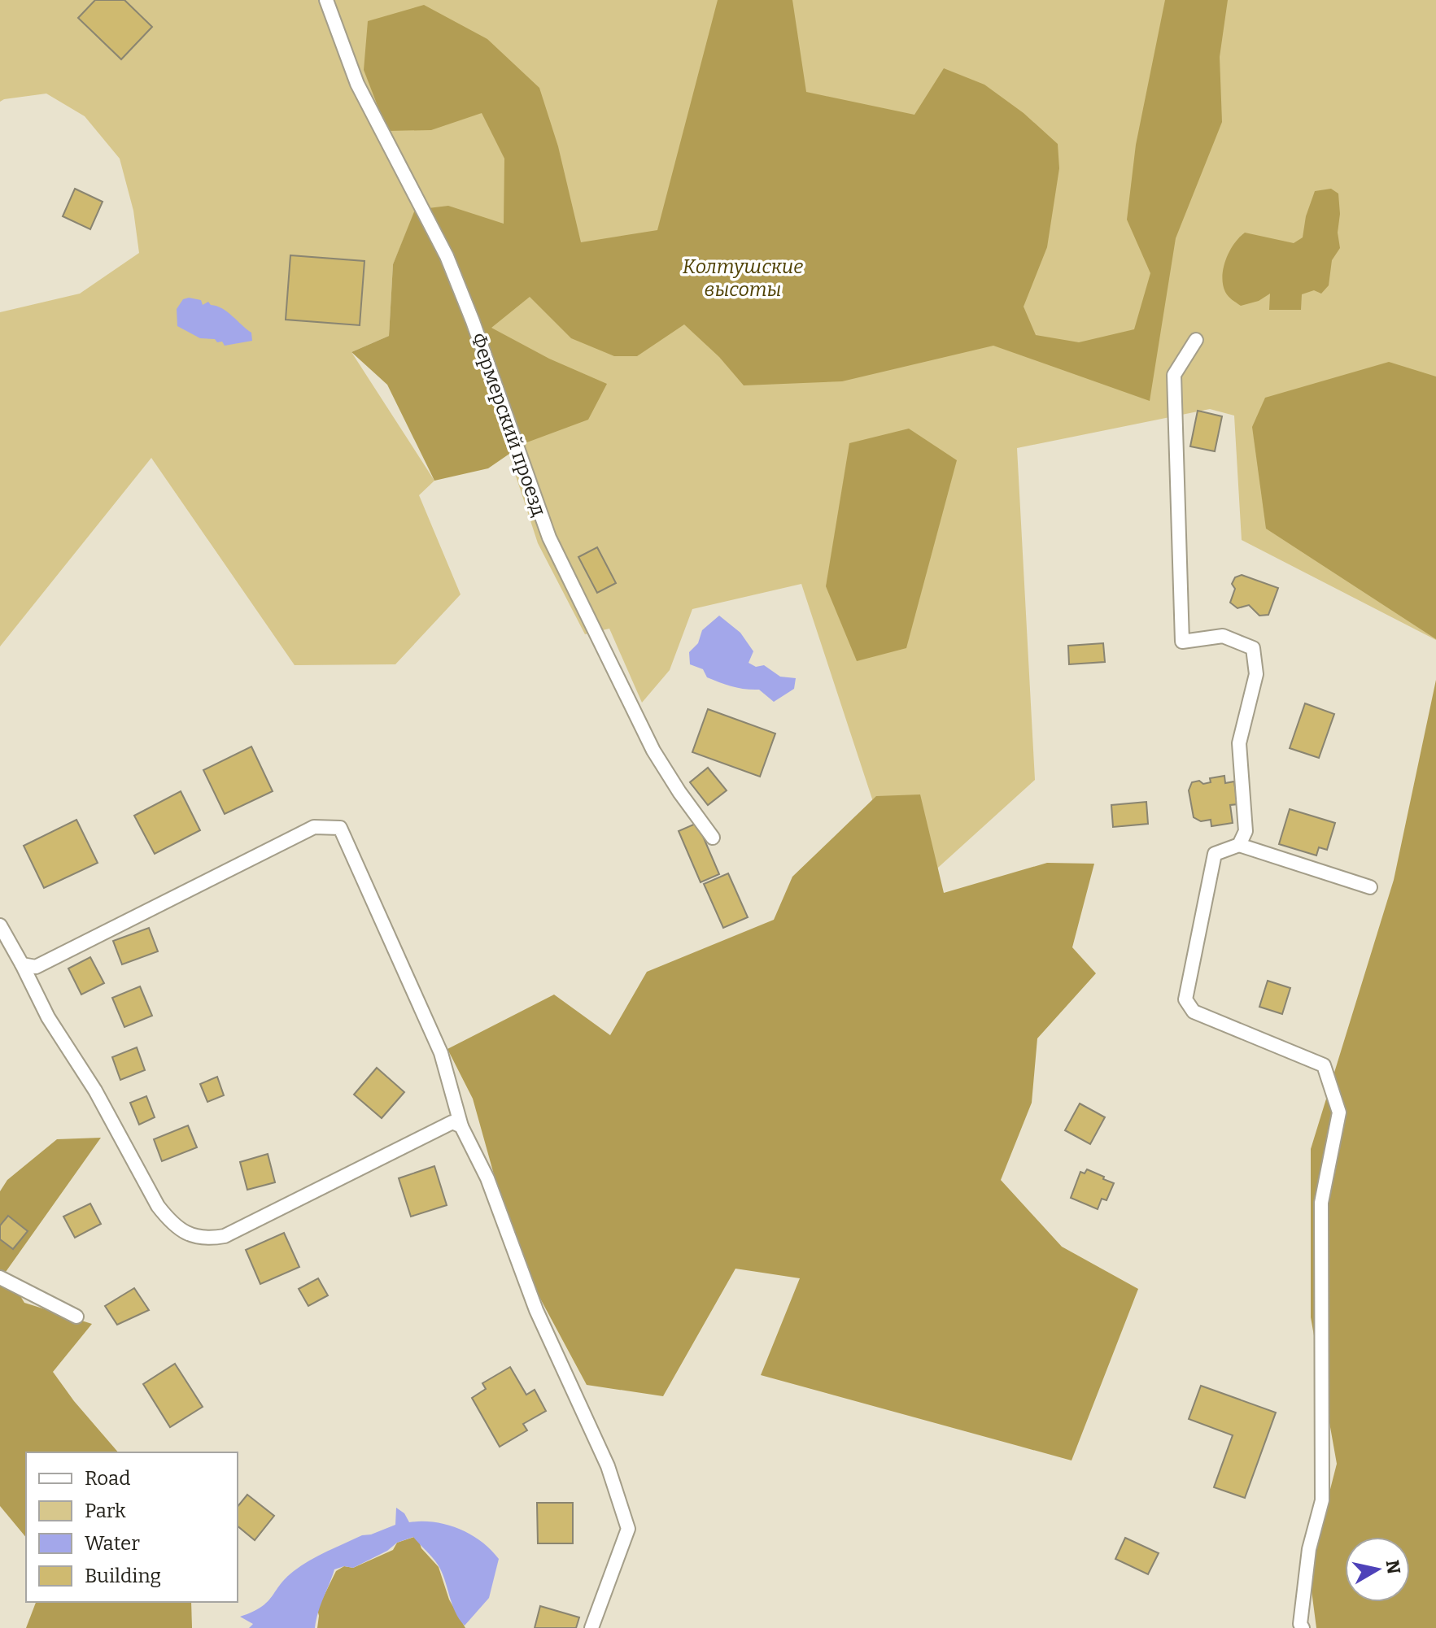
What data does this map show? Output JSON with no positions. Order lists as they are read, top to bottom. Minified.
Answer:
{"streets":{"street":["Фермерский проезд"]},"parks":["Колтушские высоты"],"legend":["Road","Park","Water","Building"],"north":"right"}
